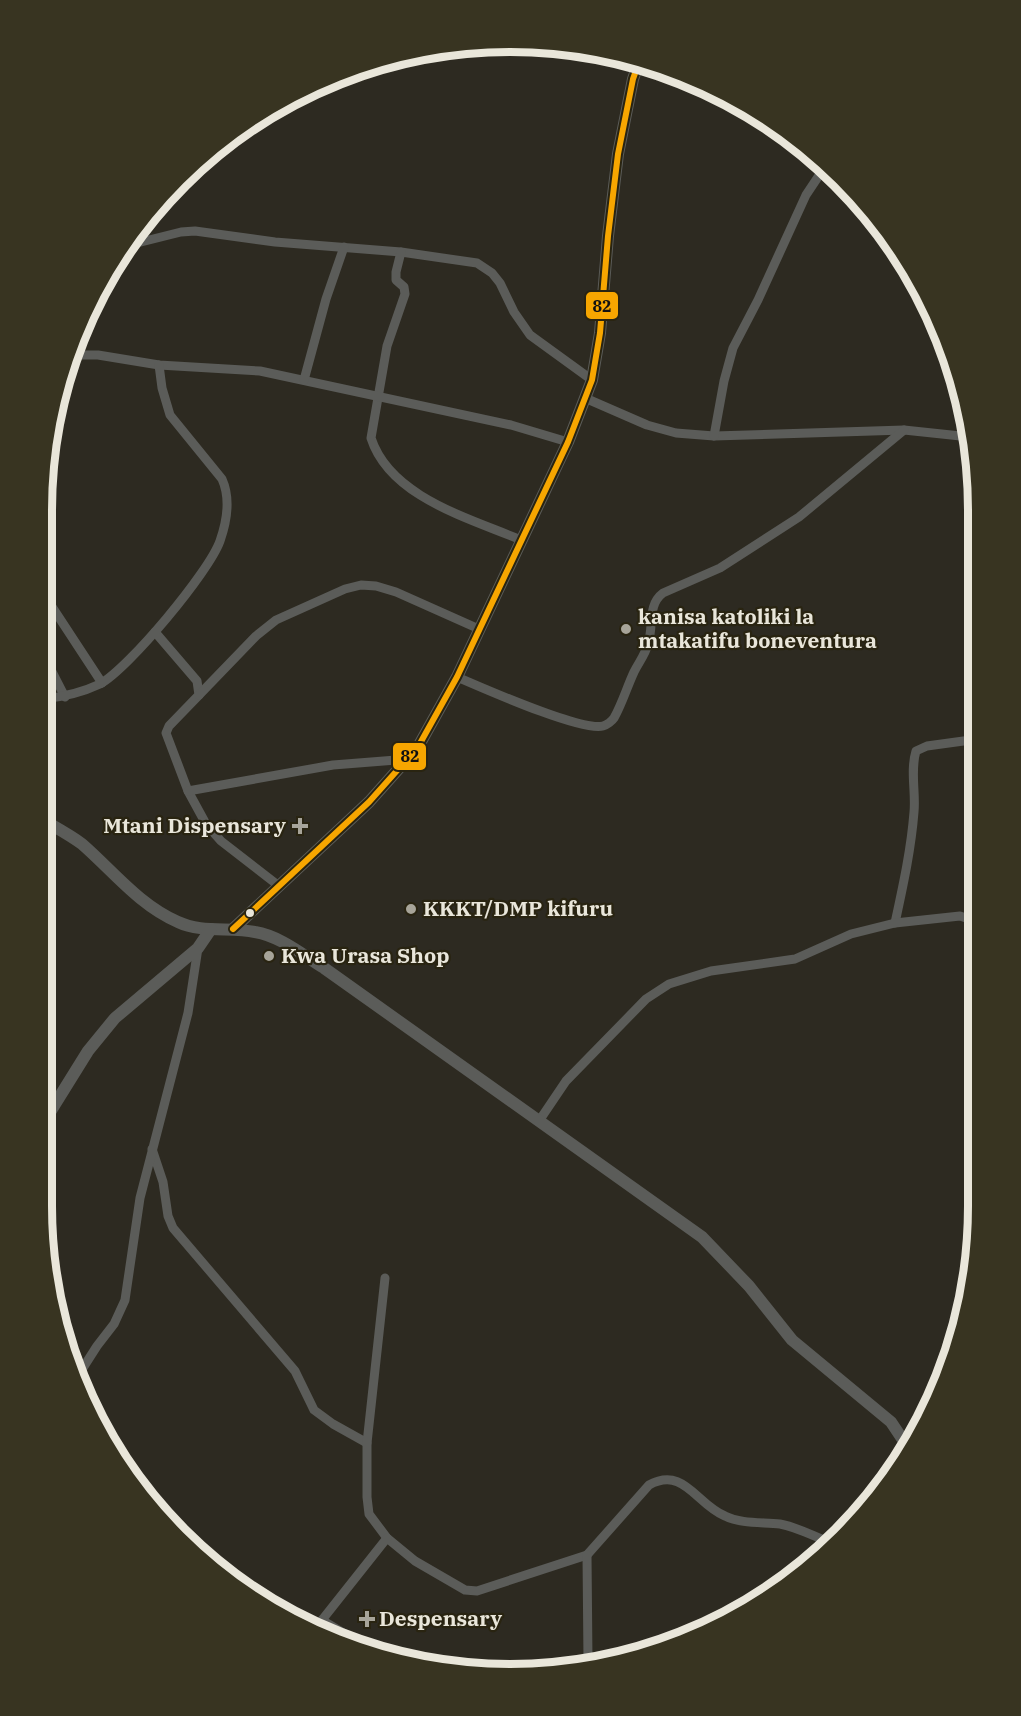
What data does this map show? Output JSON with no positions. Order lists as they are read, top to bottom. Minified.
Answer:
{"places":{"other":["kanisa katoliki la mtakatifu boneventura","KKKT/DMP kifuru","Kwa Urasa Shop"],"health":["Mtani Dispensary","Despensary"]},"lines":["transit line 82"]}
